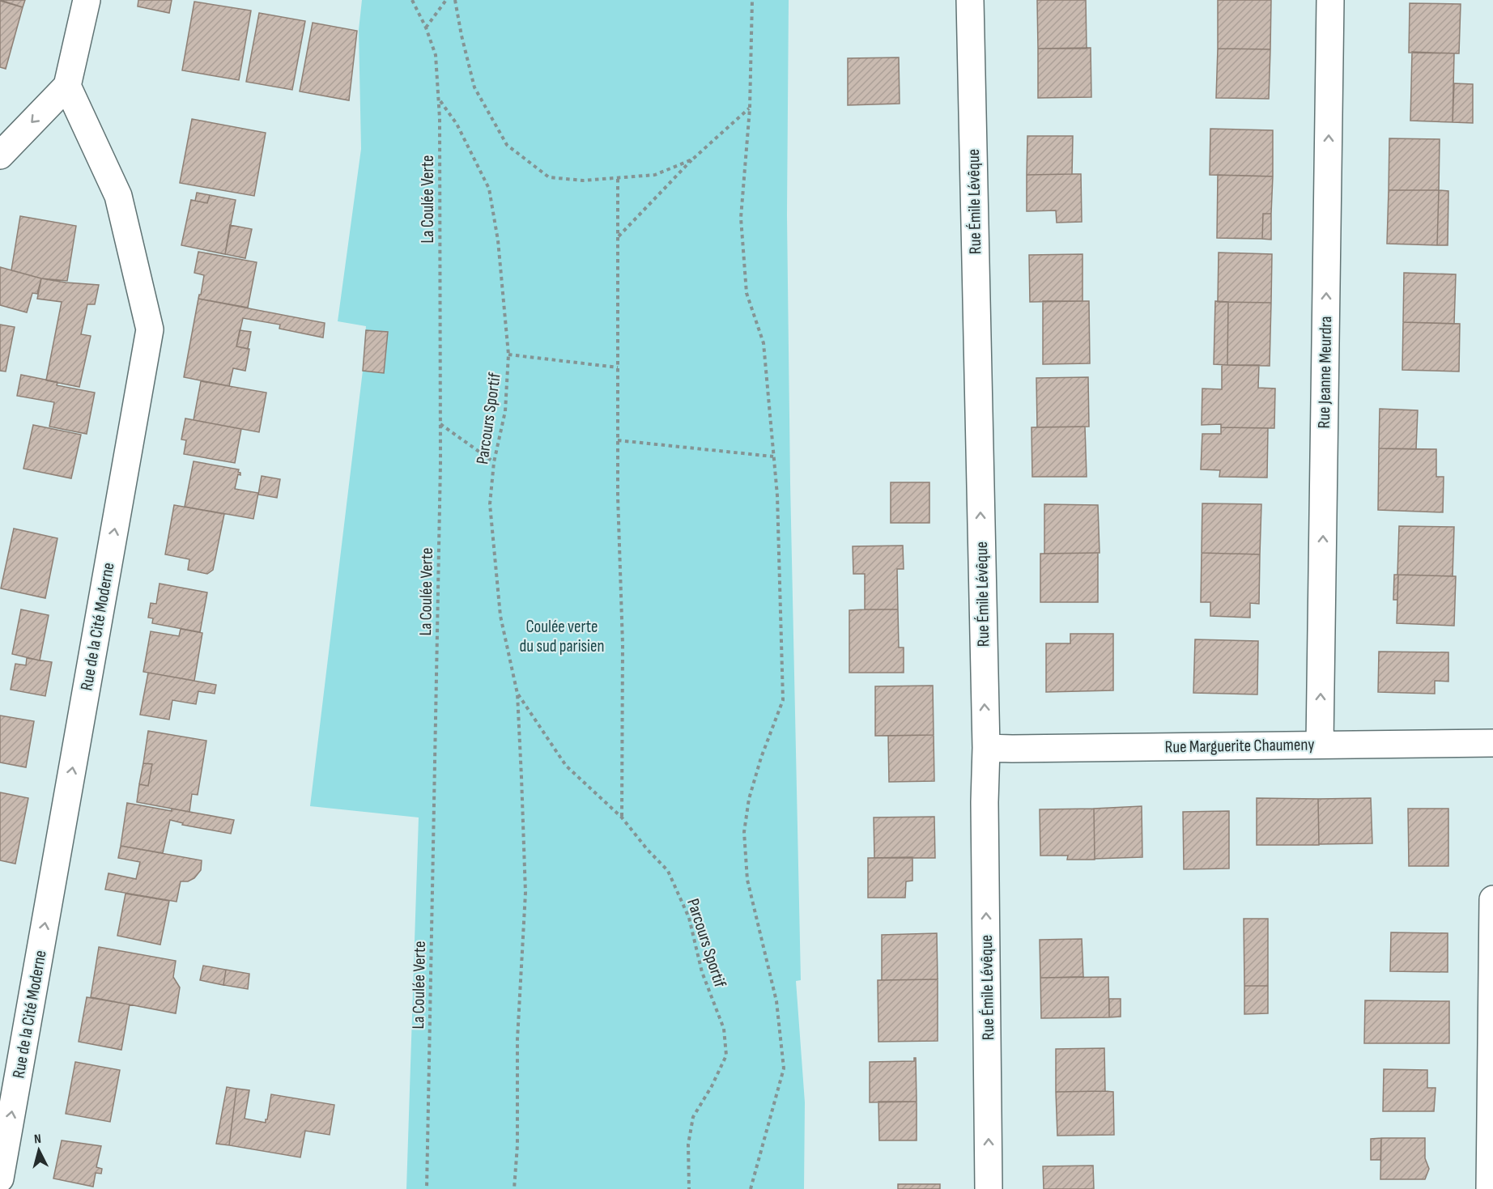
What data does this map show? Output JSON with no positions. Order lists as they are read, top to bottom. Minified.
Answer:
{"streets":{"street":["Rue Émile Lévêque","Rue Jeanne Meurdra","Rue de la Cité Moderne","Rue Marguerite Chaumeny"],"path":["La Coulée Verte","Parcours Sportif"]},"crossings":[["La Coulée Verte","Parcours Sportif"],["Rue Émile Lévêque","Rue Marguerite Chaumeny"],["Rue Jeanne Meurdra","Rue Marguerite Chaumeny"]],"one_way":["Rue Émile Lévêque","Rue Jeanne Meurdra","Rue de la Cité Moderne"],"parks":["Coulée verte du sud parisien"],"north":"top"}
